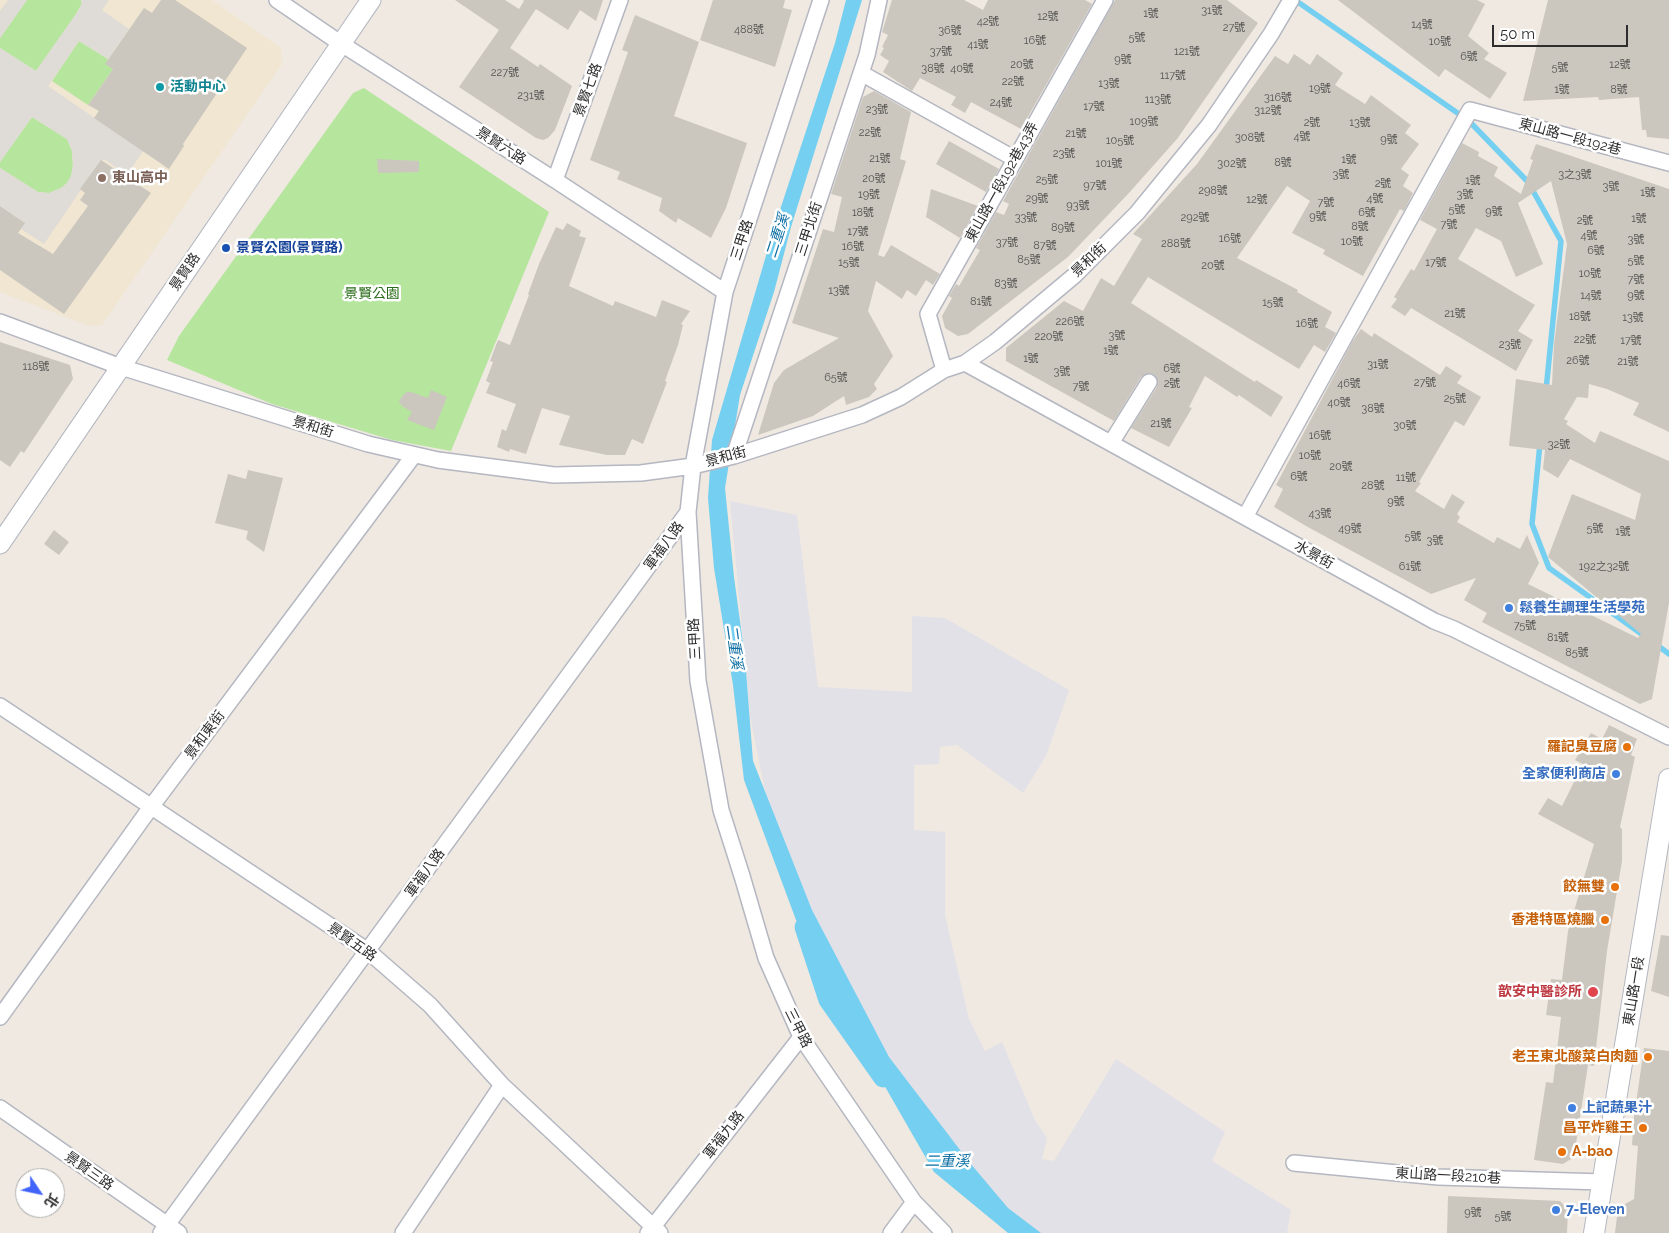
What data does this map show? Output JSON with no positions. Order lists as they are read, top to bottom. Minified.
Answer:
{"streets":{"main road":["東山路一段"],"street":["景賢七路","東山路一段192巷","景賢六路","東山路一段192巷43弄","三甲北街","三甲路","景和街","景賢路","軍福八路","水景街","景和東街","景賢五路","軍福九路","景賢三路","東山路一段210巷"]},"crossings":[["景賢七路","景賢六路"],["東山路一段192巷","水景街"],["景賢六路","三甲路"],["景賢六路","景賢路"],["東山路一段192巷43弄","景和街"],["三甲北街","景和街"],["三甲路","景和街"],["三甲路","軍福八路"],["三甲路","軍福九路"],["景和街","景賢路"],["景和街","水景街"],["景和街","景和東街"],["軍福八路","景賢五路"],["軍福八路","景賢三路"],["景和東街","景賢五路"],["景賢五路","軍福九路"],["東山路一段","東山路一段210巷"]],"water":["二重溪"],"parks":["景賢公園"],"places":["活動中心","東山高中","景賢公園(景賢路)","鬆養生調理生活學苑","羅記臭豆腐","全家便利商店","餃無雙","香港特區燒臘","歆安中醫診所","老王東北酸菜白肉麵","上記蔬果汁","昌平炸雞王","A-bao","7-Eleven"],"house_numbers":["31號","1號","12號","42號","14號","27號","488號","36號","5號","16號","10號","41號","37號","121號","6號","9號","20號","12號","5號","38號","40號","227號","117號","22號","13號","19號","1號","8號","231號","316號","113號","24號","17號","23號","312號","109號","2號","13號","22號","21號","4號","308號","9號","105號","23號","21號","1號","8號","101號","302號","3號","3之3號","20號","25號","1號","2號","97號","3號","298號","1號","19號","3號","29號","4號","12號","7號","93號","5號","9號","18號","6號","9號","33號","292號","1號","2號","7號","8號","89號","17號","4號","16號","3號","10號","37號","288號","87號","16號","6號","85號","5號","15號","17號","20號","10號","7號","83號","13號","14號","9號","81號","15號","21號","18號","13號","226號","16號","3號","220號","22號","17號","23號","1號","1號","26號","21號","31號","118號","6號","3號","65號","27號","2號","46號","7號","25號","40號","38號","21號","30號","16號","32號","10號","20號","6號","11號","28號","9號","43號","49號","5號","1號","5號","3號","61號","192之32號","75號","81號","85號","9號","5號"],"scale_bar":"50 m","north":"bottom right"}
